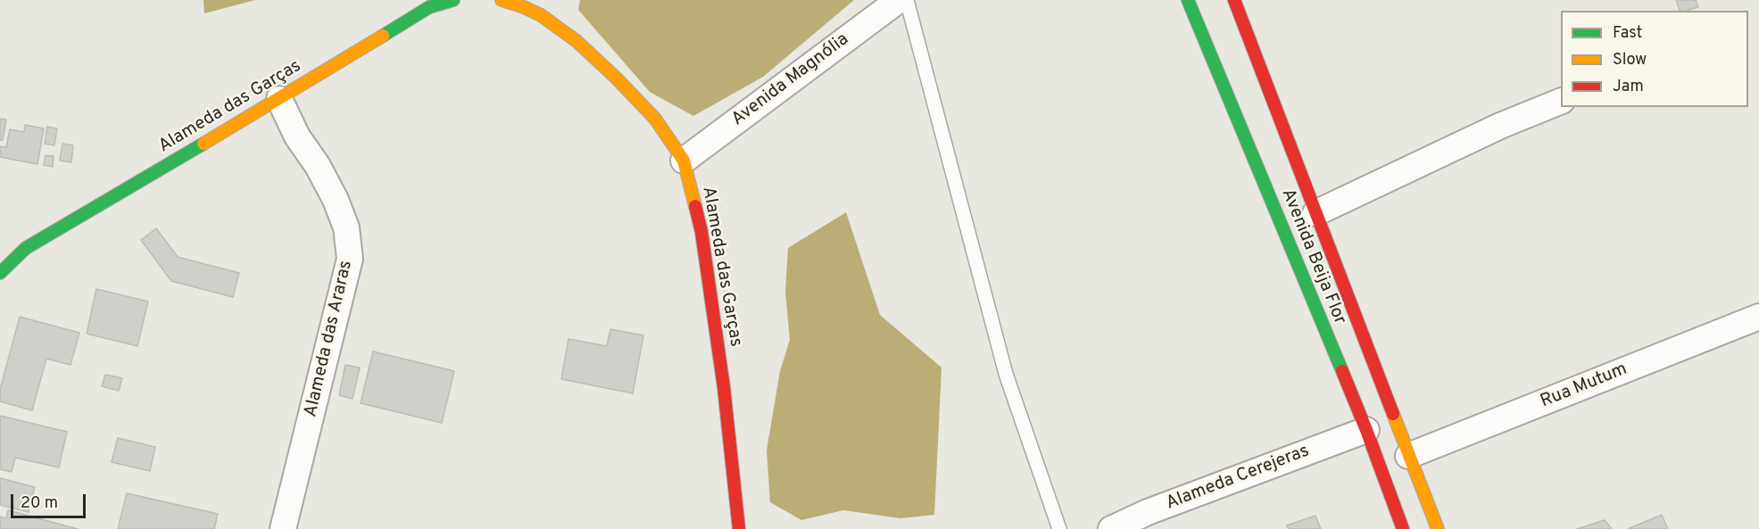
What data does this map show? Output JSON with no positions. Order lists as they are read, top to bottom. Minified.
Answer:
{"streets":{"street":["Avenida Magnólia","Alameda das Garças","Avenida Beija Flor","Alameda das Araras","Rua Mutum","Alameda Cerejeras"]},"crossings":[["Avenida Magnólia","Alameda das Garças"],["Alameda das Garças","Alameda das Araras"],["Avenida Beija Flor","Rua Mutum"],["Avenida Beija Flor","Alameda Cerejeras"]],"legend":["Fast","Slow","Jam"],"scale_bar":"20 m"}
